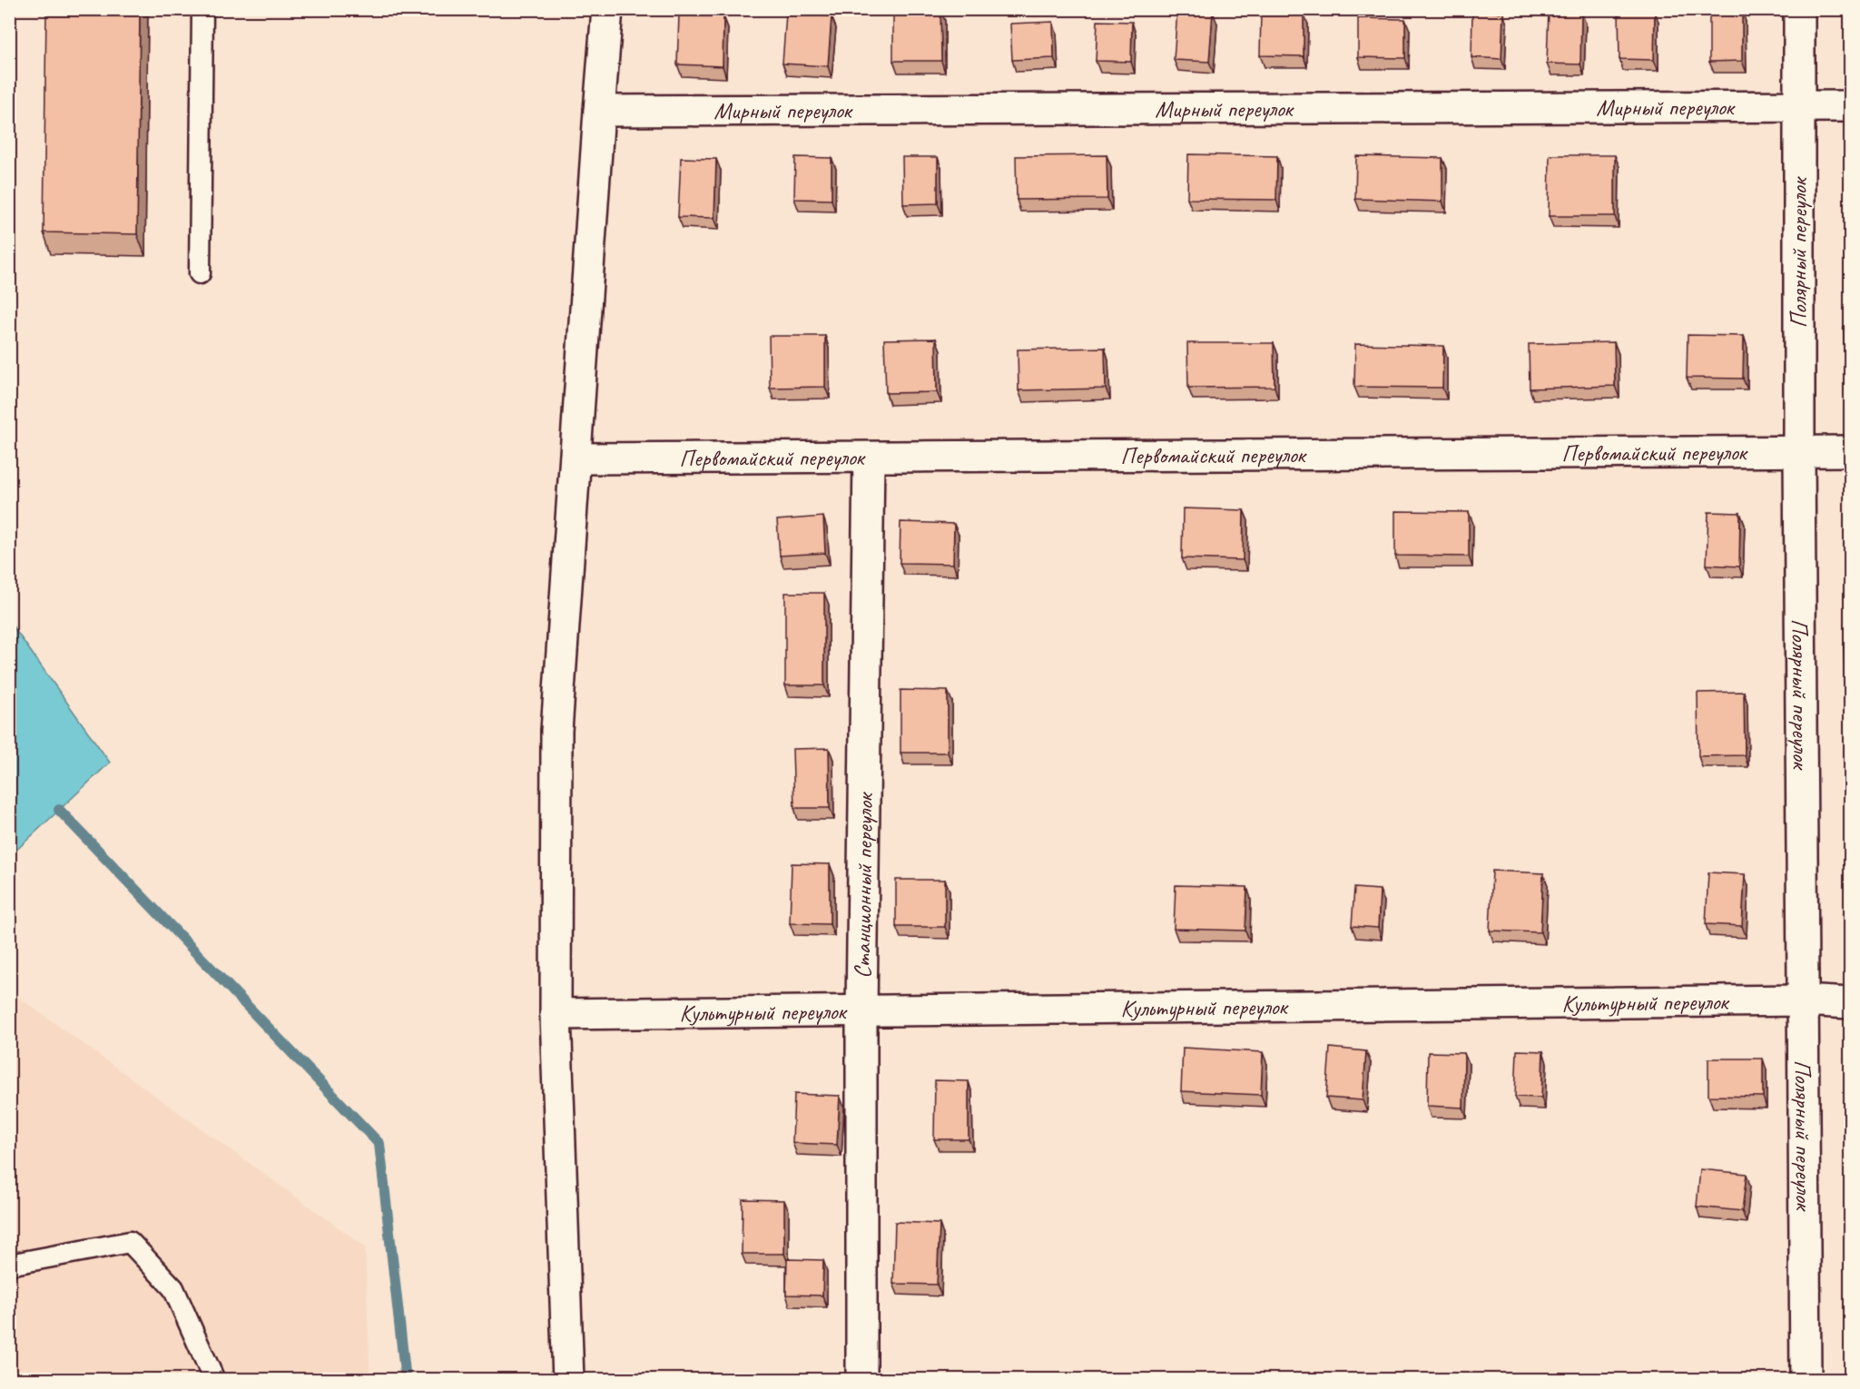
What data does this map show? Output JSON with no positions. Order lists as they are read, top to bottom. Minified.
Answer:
{"streets":{"street":["Мирный переулок","Полярный переулок","Первомайский переулок","Станционный переулок","Культурный переулок"]},"crossings":[["Мирный переулок","Полярный переулок"],["Полярный переулок","Первомайский переулок"],["Полярный переулок","Культурный переулок"],["Первомайский переулок","Станционный переулок"],["Станционный переулок","Культурный переулок"]]}
